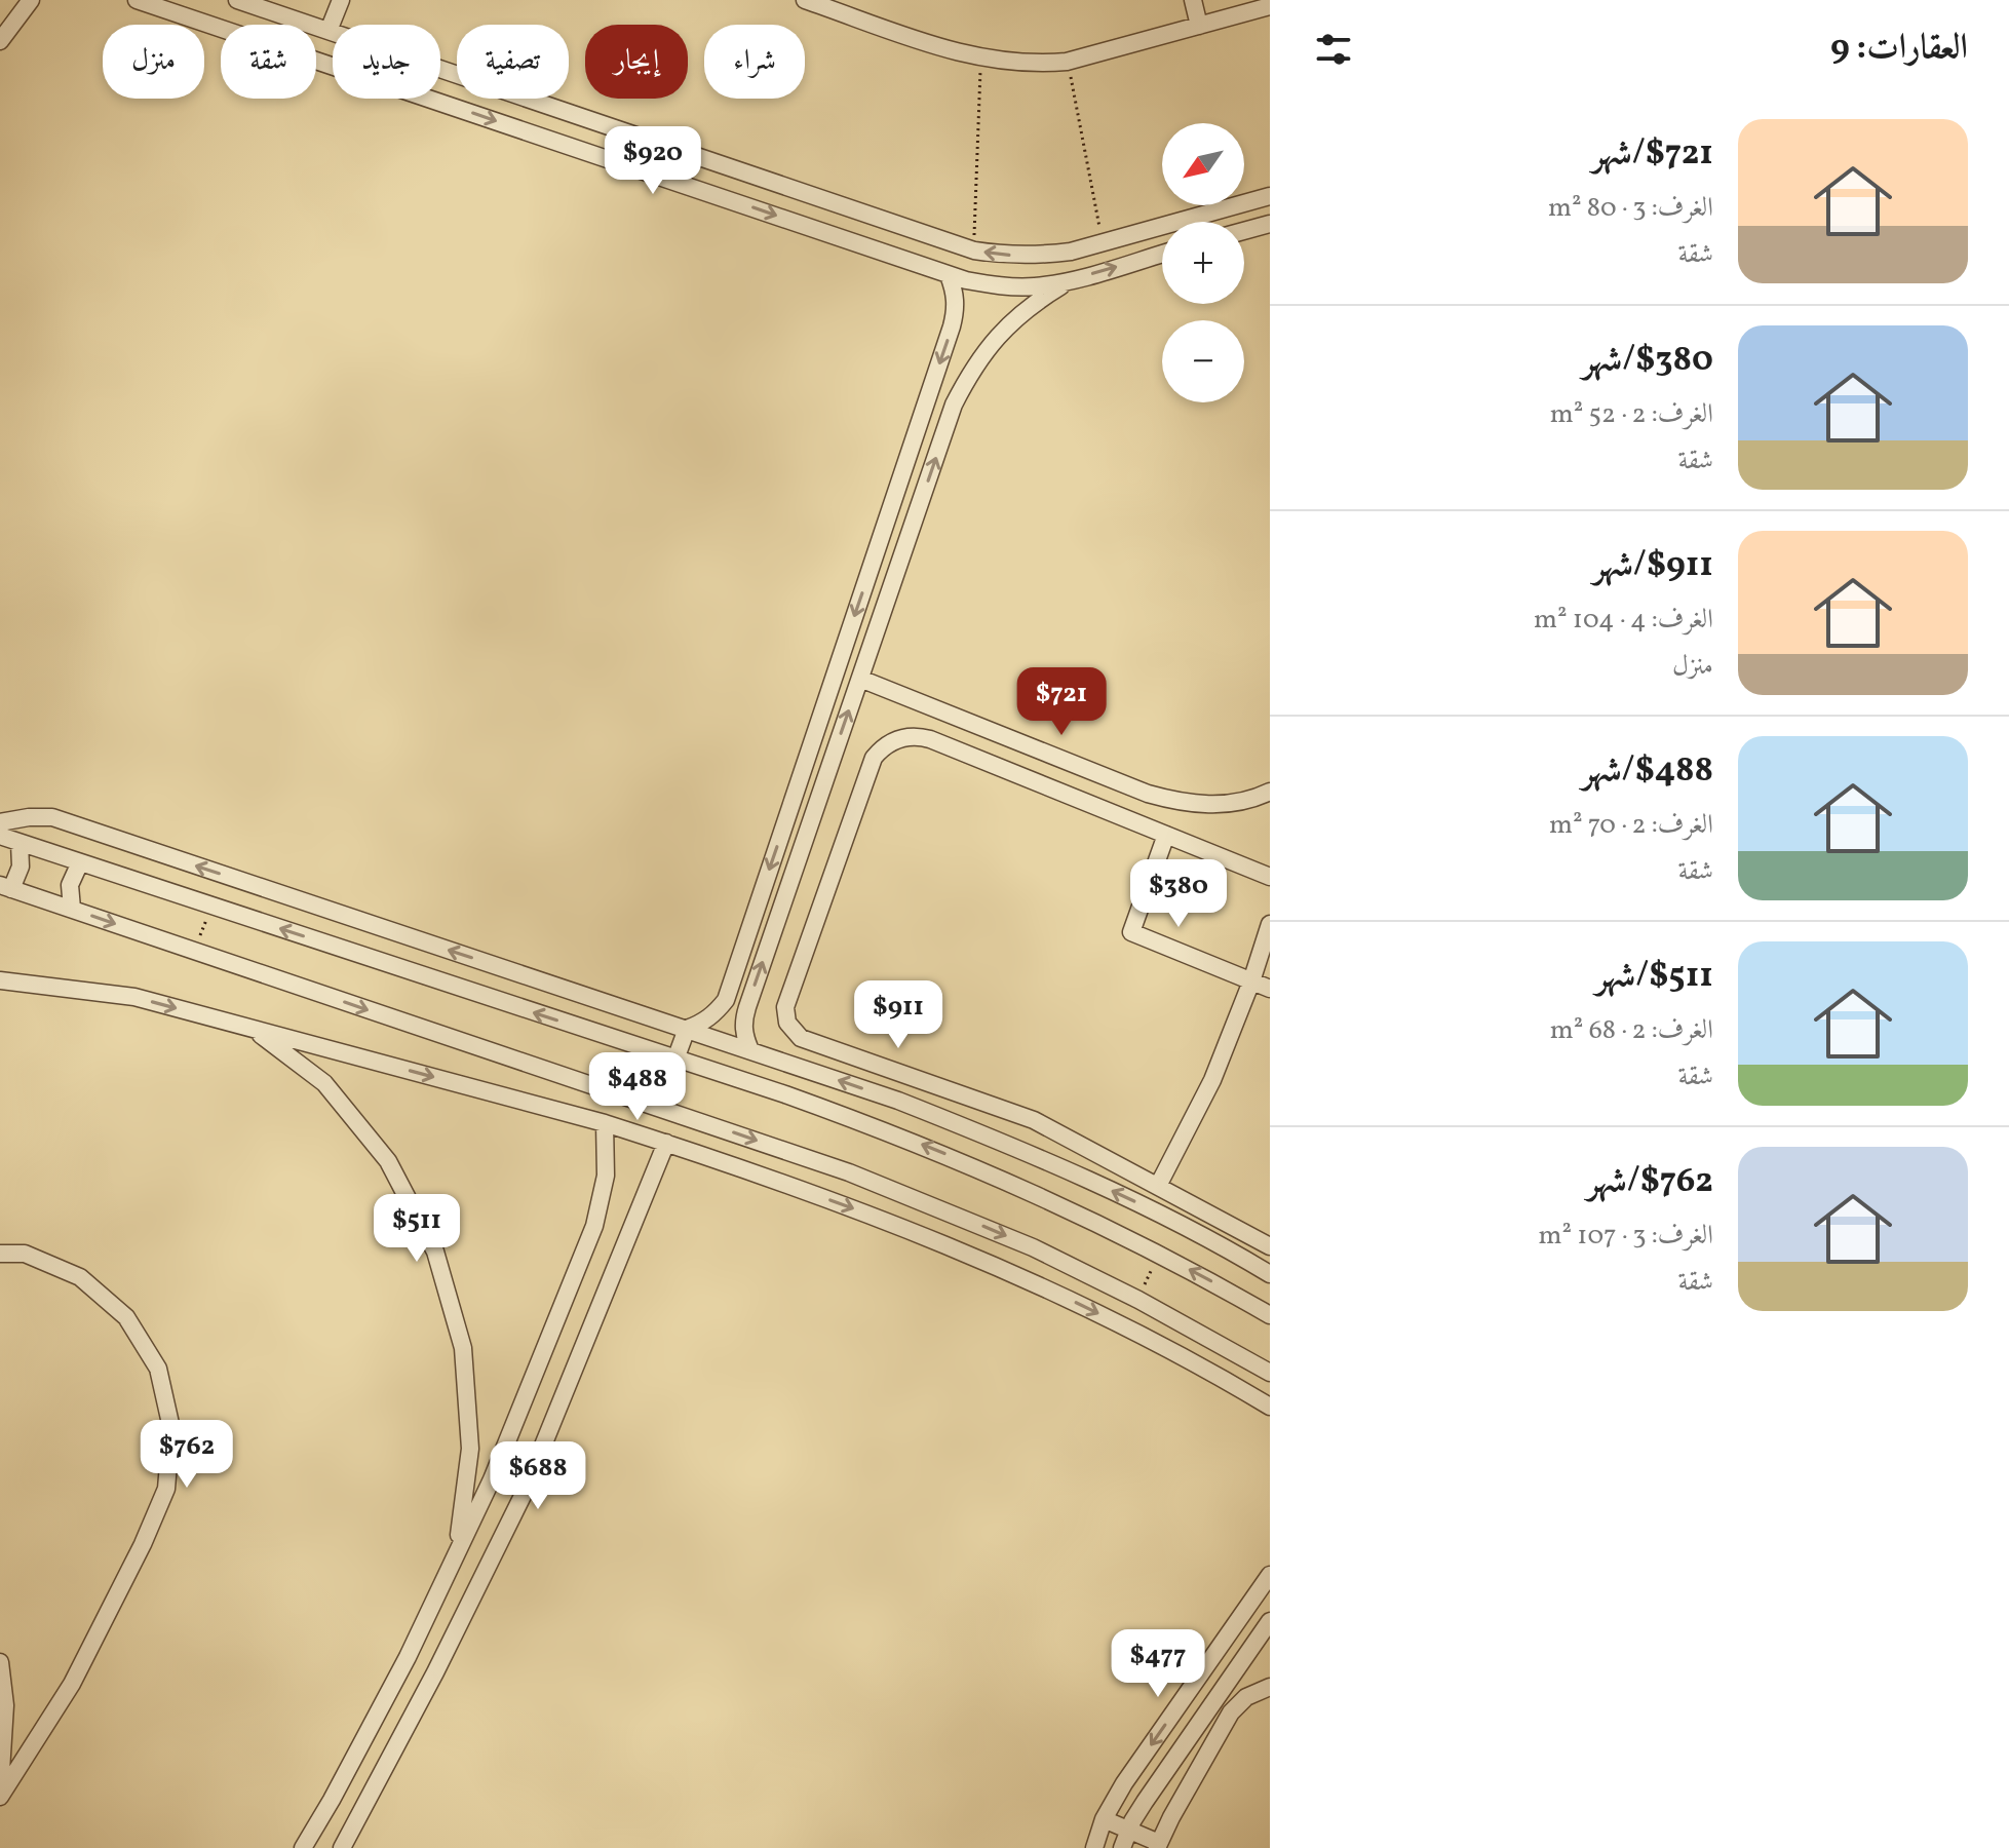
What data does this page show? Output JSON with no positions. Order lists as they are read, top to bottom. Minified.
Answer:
{"north":"bottom left","page":{"heading":"العقارات: 9","chip":["شراء","إيجار","تصفية","جديد","شقة","منزل"],"list":[{"name":"$721/شهر","note":"الغرف: 3 · 80 m² · شقة"},{"name":"$380/شهر","note":"الغرف: 2 · 52 m² · شقة"},{"name":"$911/شهر","note":"الغرف: 4 · 104 m² · منزل"},{"name":"$488/شهر","note":"الغرف: 2 · 70 m² · شقة"},{"name":"$511/شهر","note":"الغرف: 2 · 68 m² · شقة"},{"name":"$762/شهر","note":"الغرف: 3 · 107 m² · شقة"}],"map_buttons":["+","−"],"price":["$920","$721","$380","$911","$488","$511","$762","$688","$477"]}}
